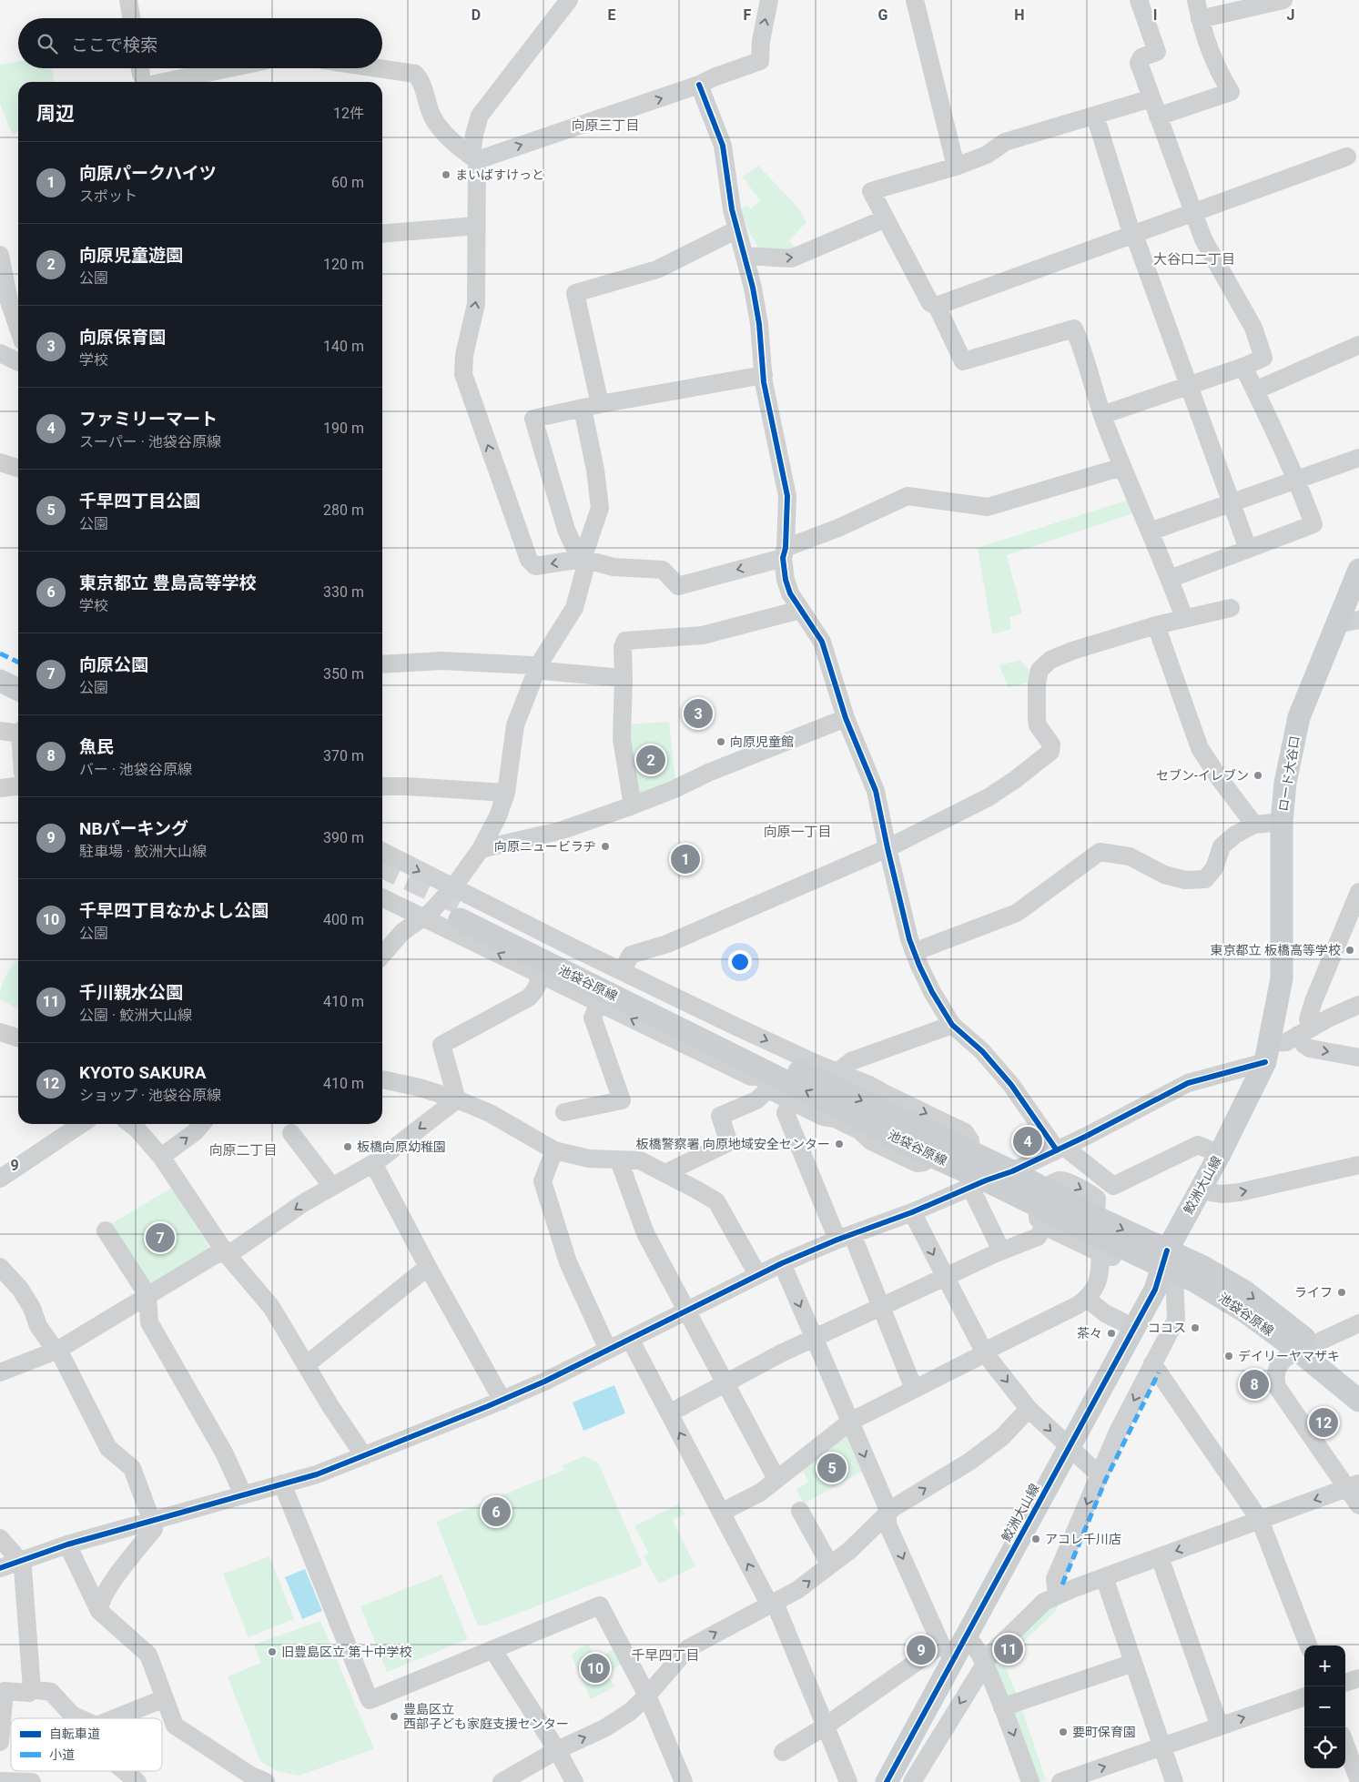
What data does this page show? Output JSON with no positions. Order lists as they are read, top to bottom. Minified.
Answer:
{"streets":{"main road":["ロード大谷口","池袋谷原線","鮫洲大山線"]},"crossings":[["ロード大谷口","鮫洲大山線"],["池袋谷原線","鮫洲大山線"]],"districts":["向原三丁目","大谷口二丁目","向原一丁目","向原二丁目","千早四丁目"],"places":["まいばすけっと","向原児童館","セブン-イレブン","向原ニュービラヂ","東京都立 板橋高等学校","板橋警察署 向原地域安全センター","板橋向原幼稚園","ライフ","ココス","茶々","デイリーヤマザキ","アコレ千川店","旧豊島区立 第十中学校","豊島区立 西部子ども家庭支援センター","要町保育園"],"legend":["自転車道","小道"],"page":{"search":"ここで検索","heading":["周辺","12件"],"list":[{"mark":"1","name":"向原パークハイツ","note":"スポット","value":"60 m"},{"mark":"2","name":"向原児童遊園","note":"公園","value":"120 m"},{"mark":"3","name":"向原保育園","note":"学校","value":"140 m"},{"mark":"4","name":"ファミリーマート","note":"スーパー · 池袋谷原線","value":"190 m"},{"mark":"5","name":"千早四丁目公園","note":"公園","value":"280 m"},{"mark":"6","name":"東京都立 豊島高等学校","note":"学校","value":"330 m"},{"mark":"7","name":"向原公園","note":"公園","value":"350 m"},{"mark":"8","name":"魚民","note":"バー · 池袋谷原線","value":"370 m"},{"mark":"9","name":"NBパーキング","note":"駐車場 · 鮫洲大山線","value":"390 m"},{"mark":"10","name":"千早四丁目なかよし公園","note":"公園","value":"400 m"},{"mark":"11","name":"千川親水公園","note":"公園 · 鮫洲大山線","value":"410 m"},{"mark":"12","name":"KYOTO SAKURA","note":"ショップ · 池袋谷原線","value":"410 m"}],"pins":["3","2","1","4","7","8","12","5","6","11","9","10"],"map_buttons":["+","−"]},"grid":{"columns":["D","E","F","G","H","I","J"],"rows":["9"]}}
